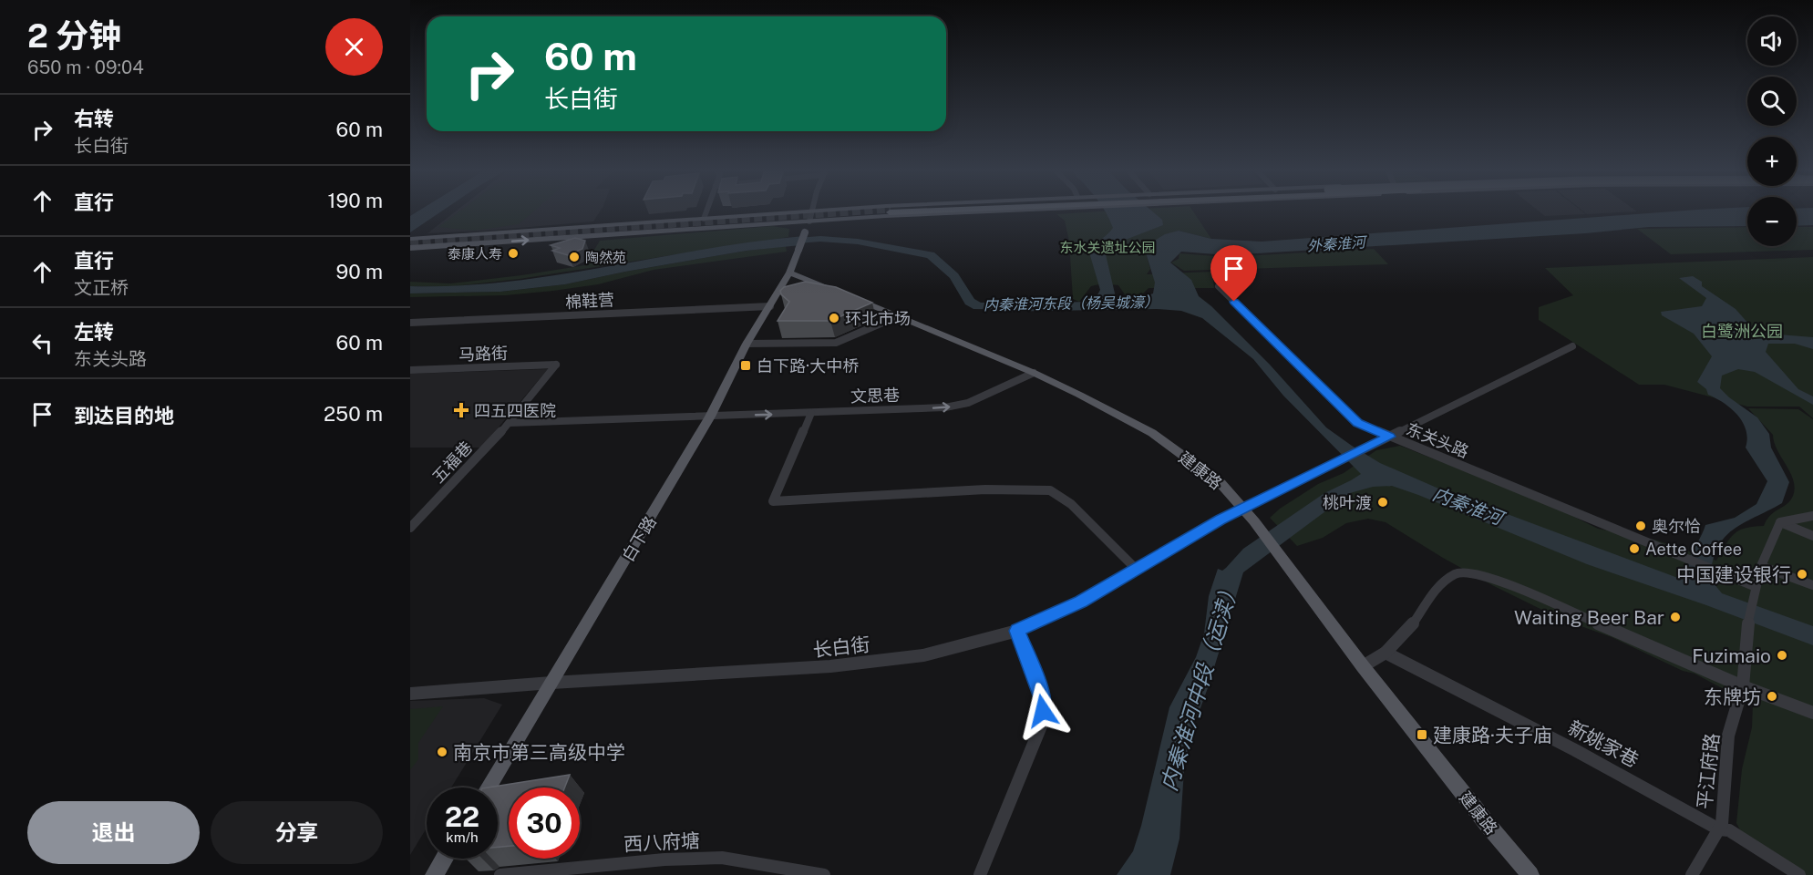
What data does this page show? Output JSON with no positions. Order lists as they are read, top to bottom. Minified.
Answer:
{"streets":{"main road":["建康路","白下路"],"street":["棉鞋营","马路街","文思巷","东关头路","五福巷","长白街","新姚家巷","平江府路","西八府塘"]},"crossings":[["棉鞋营","白下路"],["马路街","五福巷"],["文思巷","五福巷"],["文思巷","建康路"],["文思巷","白下路"],["东关头路","长白街"],["东关头路","平江府路"],["建康路","白下路"],["建康路","长白街"],["白下路","长白街"],["新姚家巷","平江府路"]],"water":["外秦淮河","内秦淮河东段（杨吴城濠）","内秦淮河","内秦淮河中段（运渎）"],"parks":["东水关遗址公园","白鹭洲公园"],"places":{"other":["泰康人寿","陶然苑","环北市场","桃叶渡","奥尔恰","Aette Coffee","中国建设银行","Waiting Beer Bar","Fuzimaio","东牌坊","南京市第三高级中学"],"transit":["白下路·大中桥","建康路·夫子庙"],"health":["四五四医院"]},"page":{"heading":["2 分钟","650 m · 09:04"],"map_buttons":["+","−"],"turn":["60 m","长白街"],"list":[{"name":"右转","note":"长白街","value":"60 m"},{"name":"直行","value":"190 m"},{"name":"直行","note":"文正桥","value":"90 m"},{"name":"左转","note":"东关头路","value":"60 m"},{"name":"到达目的地","value":"250 m"}],"speed":"22 km/h","limit":"30","buttons":["退出","分享"]}}
